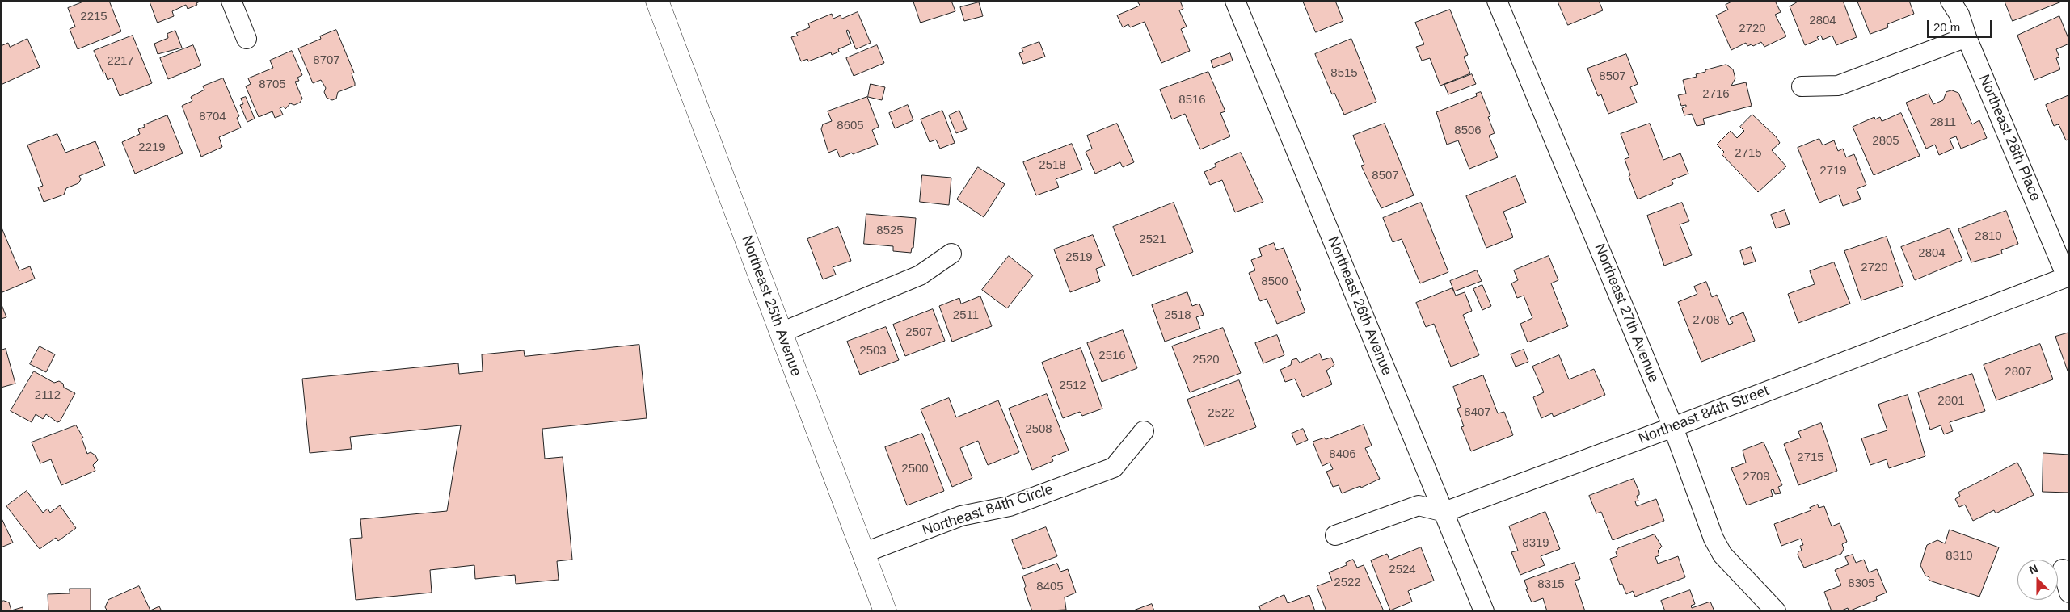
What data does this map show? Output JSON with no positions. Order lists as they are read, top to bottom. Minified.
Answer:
{"streets":{"street":["Northeast 28th Place","Northeast 25th Avenue","Northeast 26th Avenue","Northeast 27th Avenue","Northeast 84th Street","Northeast 84th Circle"]},"crossings":[["Northeast 28th Place","Northeast 84th Street"],["Northeast 25th Avenue","Northeast 84th Circle"],["Northeast 26th Avenue","Northeast 84th Street"],["Northeast 27th Avenue","Northeast 84th Street"]],"house_numbers":["2215","2804","2720","8707","2217","8515","8507","8705","2716","8516","8704","2811","8605","8506","2805","2219","2715","2518","2719","8507","8525","2810","2521","2804","2519","2720","8500","2511","2518","2708","2507","2503","2516","2520","2807","2512","2112","2801","8407","2522","2508","8406","2715","2500","2709","8319","8310","2524","2522","8305","8315","8405"],"scale_bar":"20 m","north":"top"}
